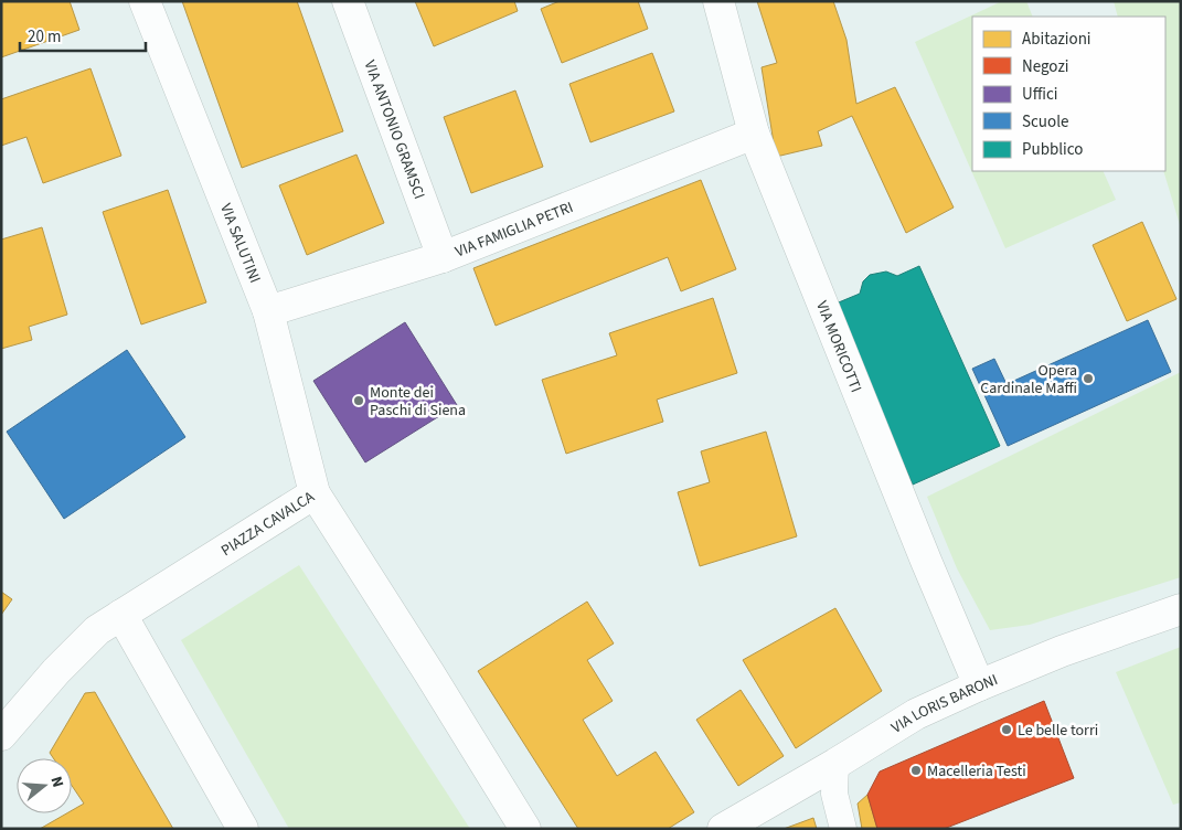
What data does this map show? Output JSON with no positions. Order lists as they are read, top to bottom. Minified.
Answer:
{"streets":{"street":["VIA ANTONIO GRAMSCI","VIA FAMIGLIA PETRI","VIA SALUTINI","VIA MORICOTTI","PIAZZA CAVALCA","VIA LORIS BARONI"]},"crossings":[["VIA ANTONIO GRAMSCI","VIA FAMIGLIA PETRI"],["VIA FAMIGLIA PETRI","VIA SALUTINI"],["VIA FAMIGLIA PETRI","VIA MORICOTTI"],["VIA SALUTINI","PIAZZA CAVALCA"],["VIA MORICOTTI","VIA LORIS BARONI"]],"places":["Opera Cardinale Maffi","Monte dei Paschi di Siena","Le belle torri","Macelleria Testi"],"legend":["Abitazioni","Negozi","Uffici","Scuole","Pubblico"],"scale_bar":"20 m","north":"right"}
